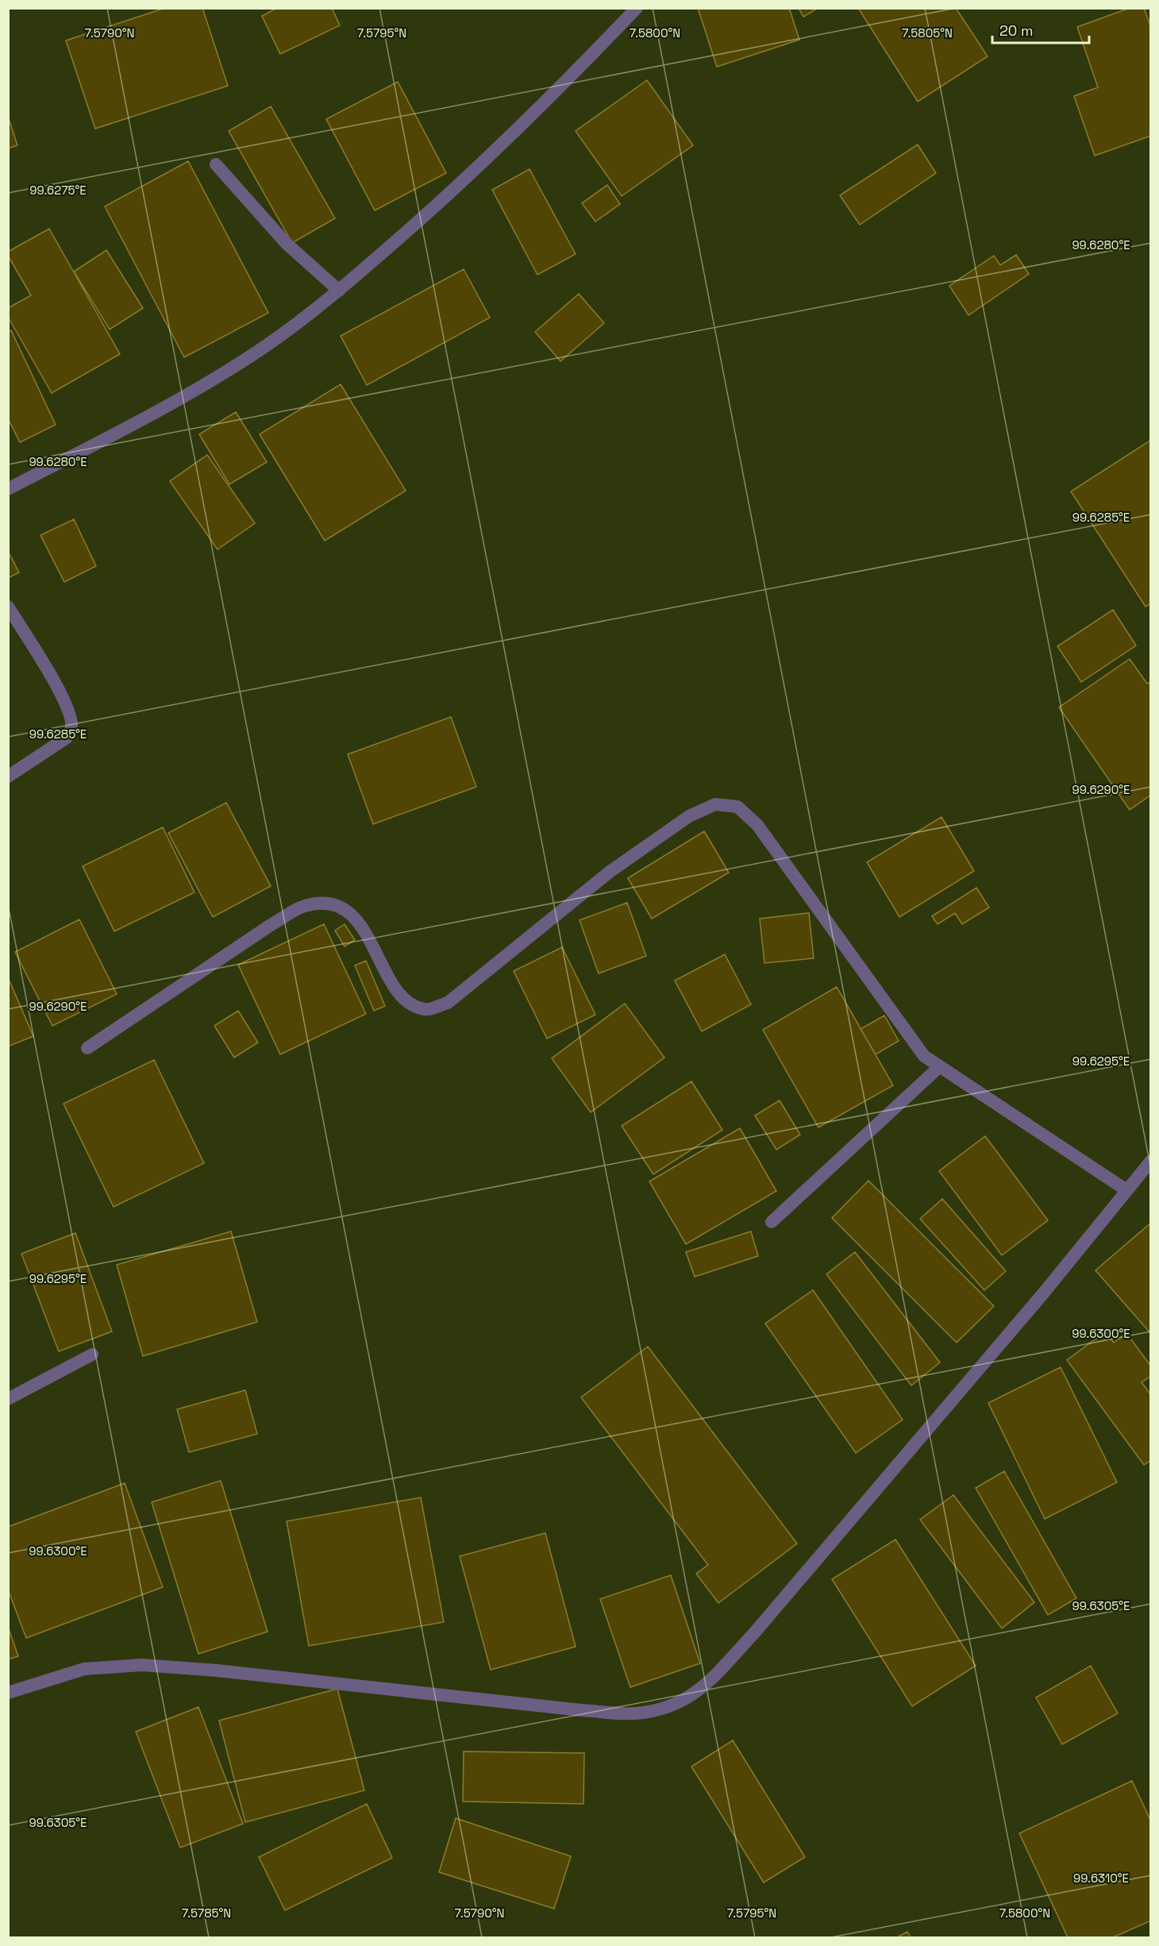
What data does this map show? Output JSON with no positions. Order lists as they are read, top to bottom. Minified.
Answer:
{"scale_bar":"20 m","coordinates":["7.5790°N","7.5795°N","7.5800°N","7.5805°N","99.6275°E","99.6280°E","99.6285°E","99.6290°E","99.6295°E","99.6300°E","99.6305°E","99.6310°E","7.5785°N"]}
